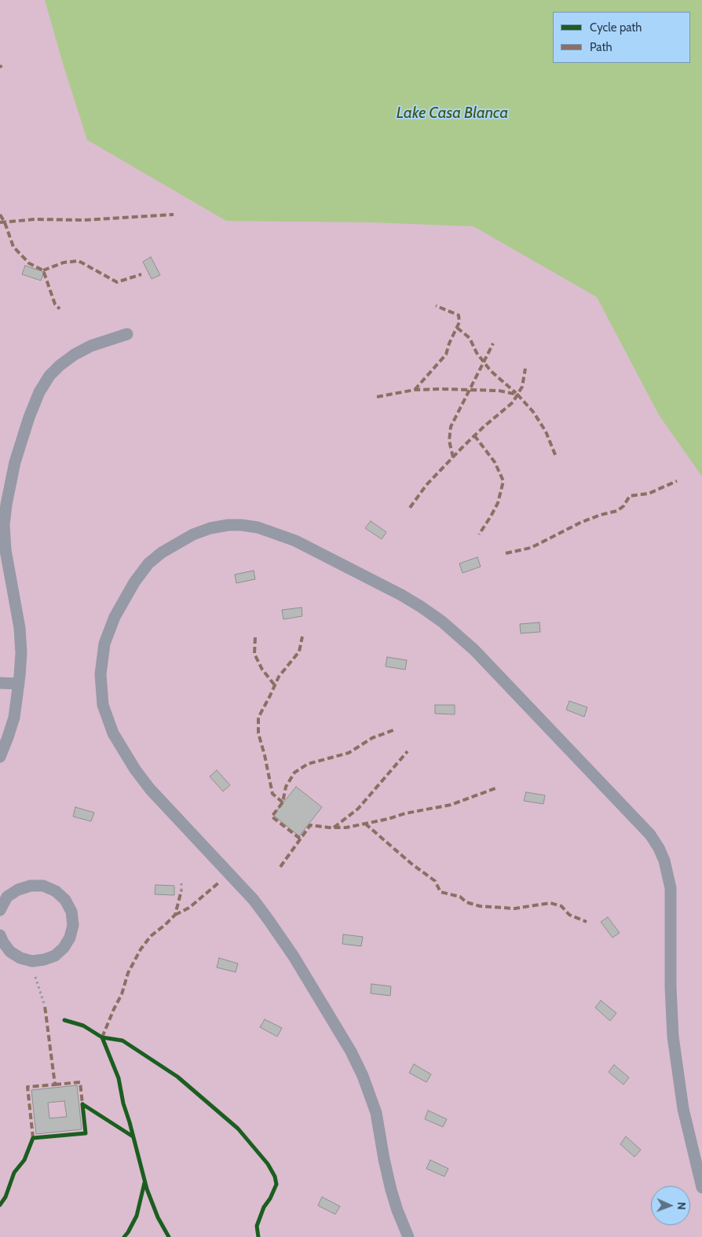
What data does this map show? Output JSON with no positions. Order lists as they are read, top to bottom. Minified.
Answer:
{"water":["Lake Casa Blanca"],"legend":["Cycle path","Path"],"north":"right"}
